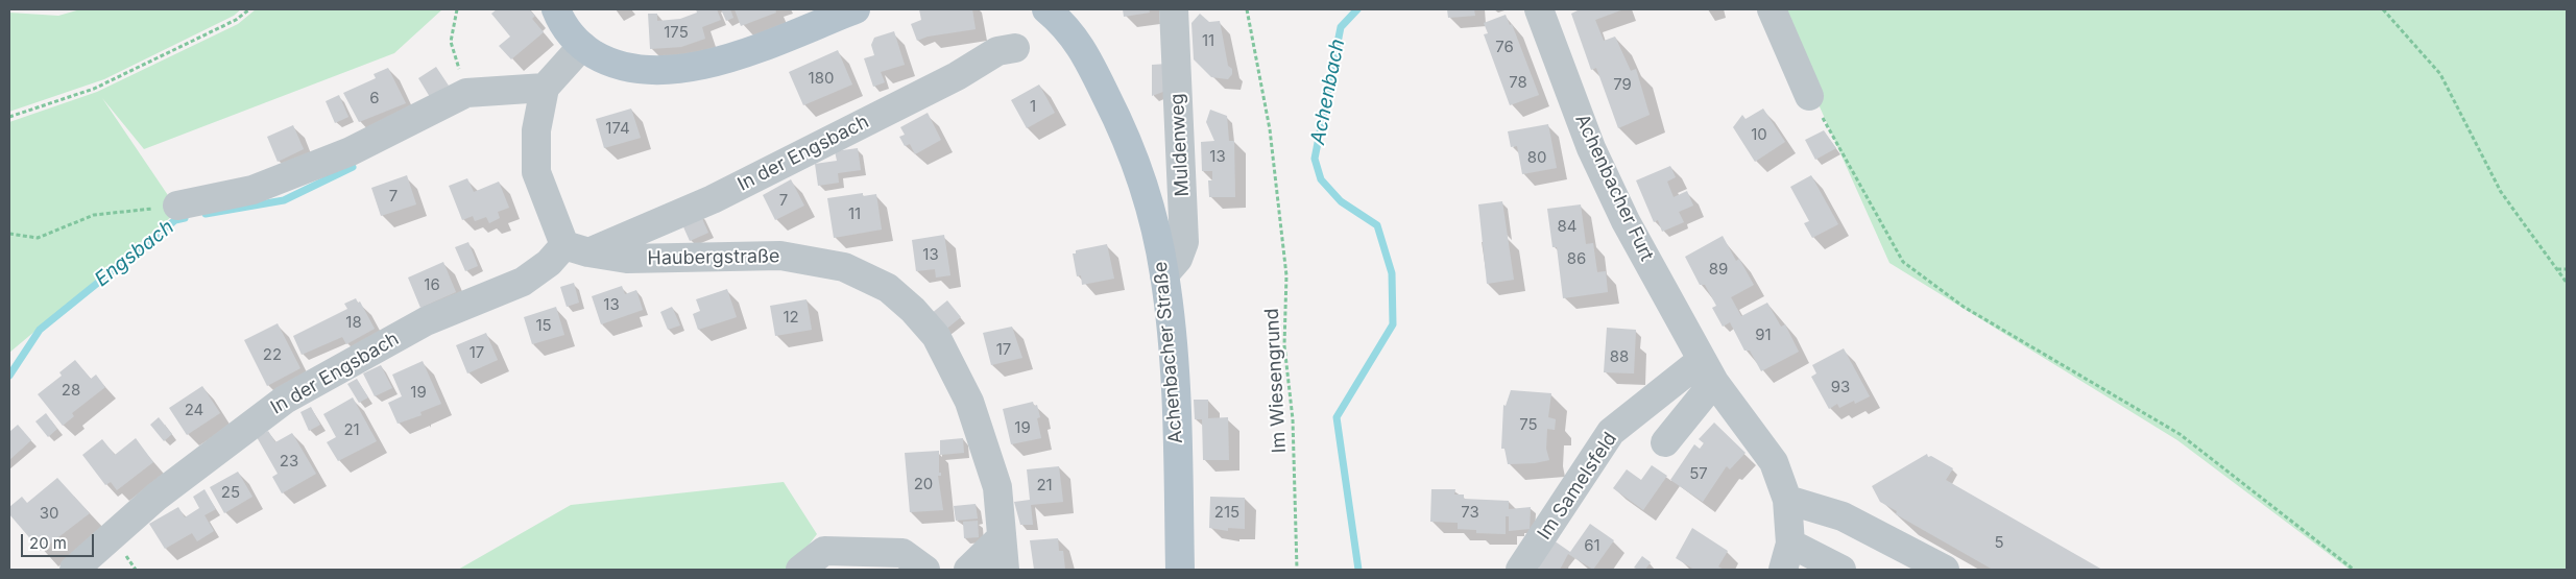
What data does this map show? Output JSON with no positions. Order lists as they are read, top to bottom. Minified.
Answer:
{"streets":{"main road":["Achenbacher Straße"],"street":["Muldenweg","In der Engsbach","Achenbacher Furt","Haubergstraße","Im Samelsfeld"],"path":["Im Wiesengrund"]},"crossings":[["Muldenweg","Achenbacher Straße"],["In der Engsbach","Haubergstraße"],["Achenbacher Furt","Im Samelsfeld"]],"water":["Achenbach","Engsbach"],"house_numbers":["175","11","76","180","78","79","6","1","174","10","13","80","7","7","11","84","13","86","89","16","13","12","18","15","91","17","17","22","88","93","28","19","24","75","19","21","23","57","20","21","25","215","73","30","5","61"],"scale_bar":"20 m"}
